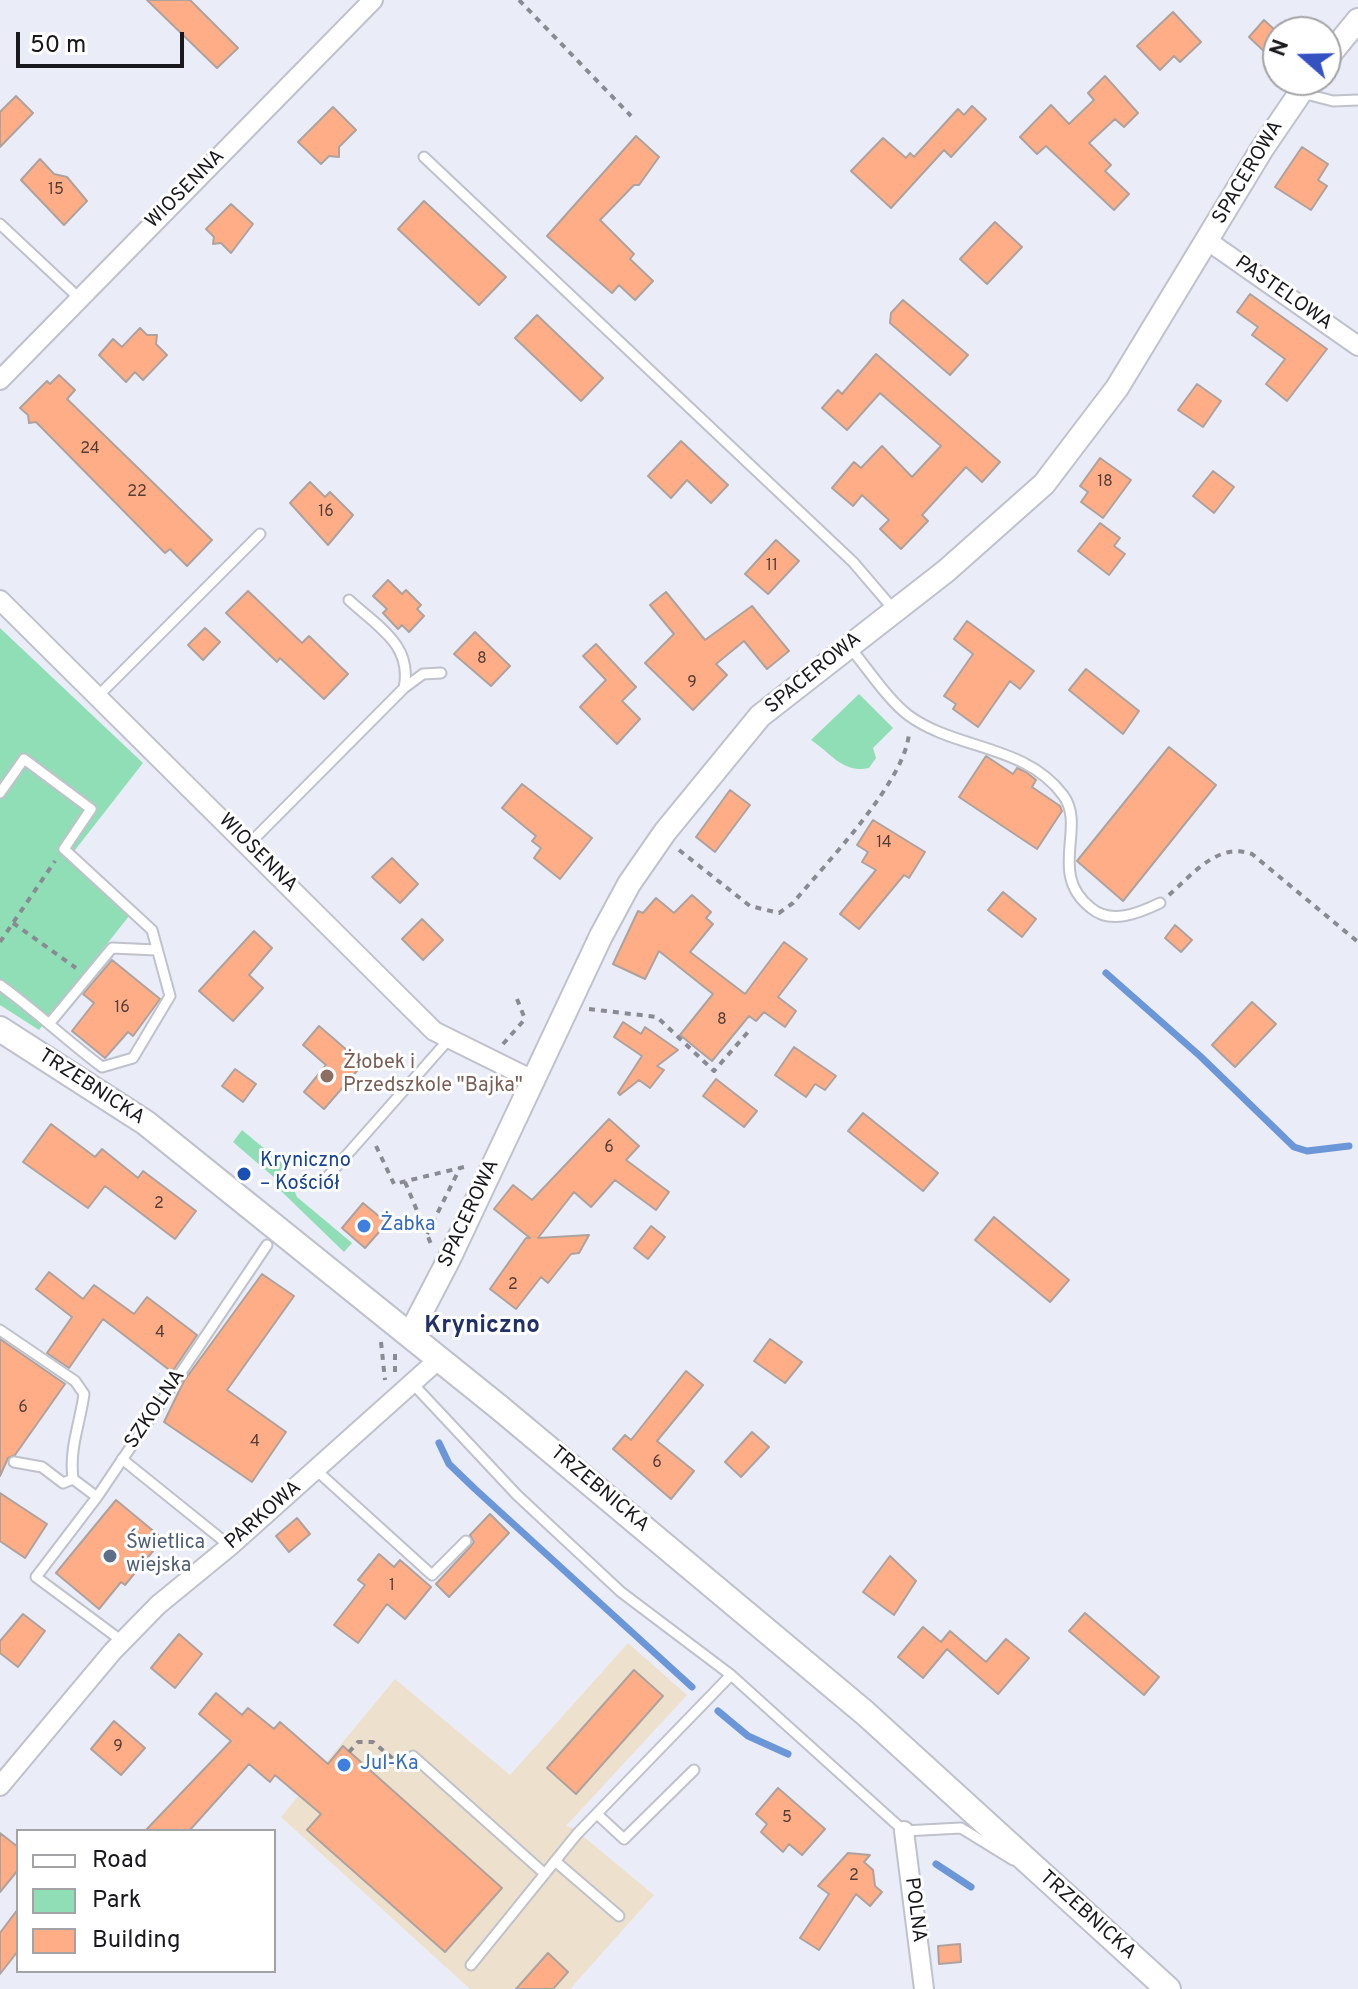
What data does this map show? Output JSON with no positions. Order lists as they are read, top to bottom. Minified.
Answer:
{"streets":{"main road":["TRZEBNICKA"],"street":["SPACEROWA","WIOSENNA","PASTELOWA","PARKOWA","POLNA"],"lane":["SZKOLNA"]},"crossings":[["SPACEROWA","WIOSENNA"],["SPACEROWA","PASTELOWA"],["SPACEROWA","TRZEBNICKA"],["TRZEBNICKA","PARKOWA"],["SZKOLNA","PARKOWA"]],"districts":["Kryniczno"],"places":["Żłobek i Przedszkole \"Bajka\"","Kryniczno – Kościół","Żabka","Świetlica wiejska","Jul-Ka"],"house_numbers":["15","24","18","22","16","11","8","9","14","16","8","6","2","2","4","6","4","6","1","9","5","2"],"legend":["Road","Park","Building"],"scale_bar":"50 m","north":"left"}
